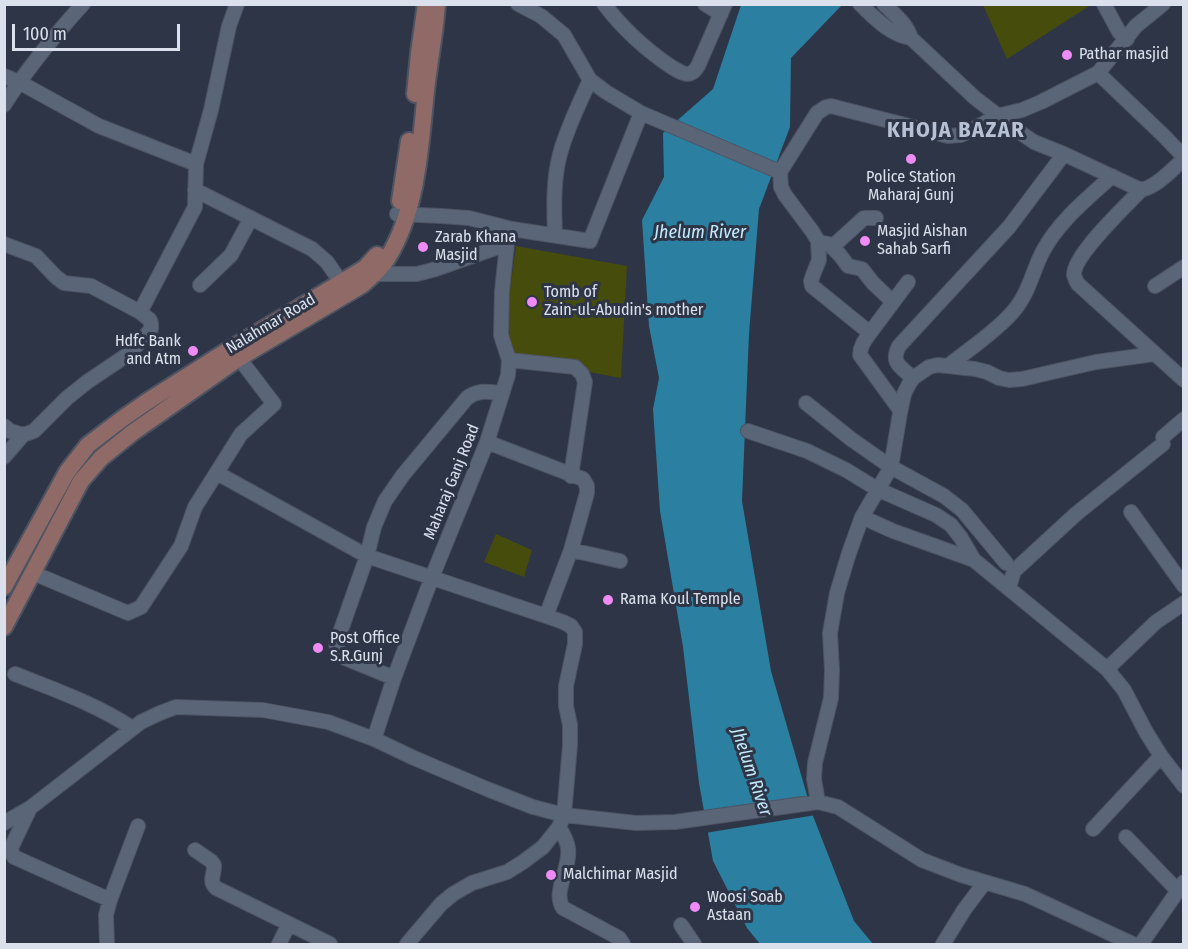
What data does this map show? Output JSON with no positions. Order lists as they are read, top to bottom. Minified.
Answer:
{"streets":{"main road":["Nalahmar Road"],"street":["Maharaj Ganj Road"]},"districts":["KHOJA BAZAR"],"water":["Jhelum River"],"places":["Pathar masjid","Police Station Maharaj Gunj","Masjid Aishan Sahab Sarfi","Zarab Khana Masjid","Tomb of Zain-ul-Abudin's mother","Hdfc Bank and Atm","Rama Koul Temple","Post Office S.R.Gunj","Malchimar Masjid","Woosi Soab Astaan"],"scale_bar":"100 m"}
